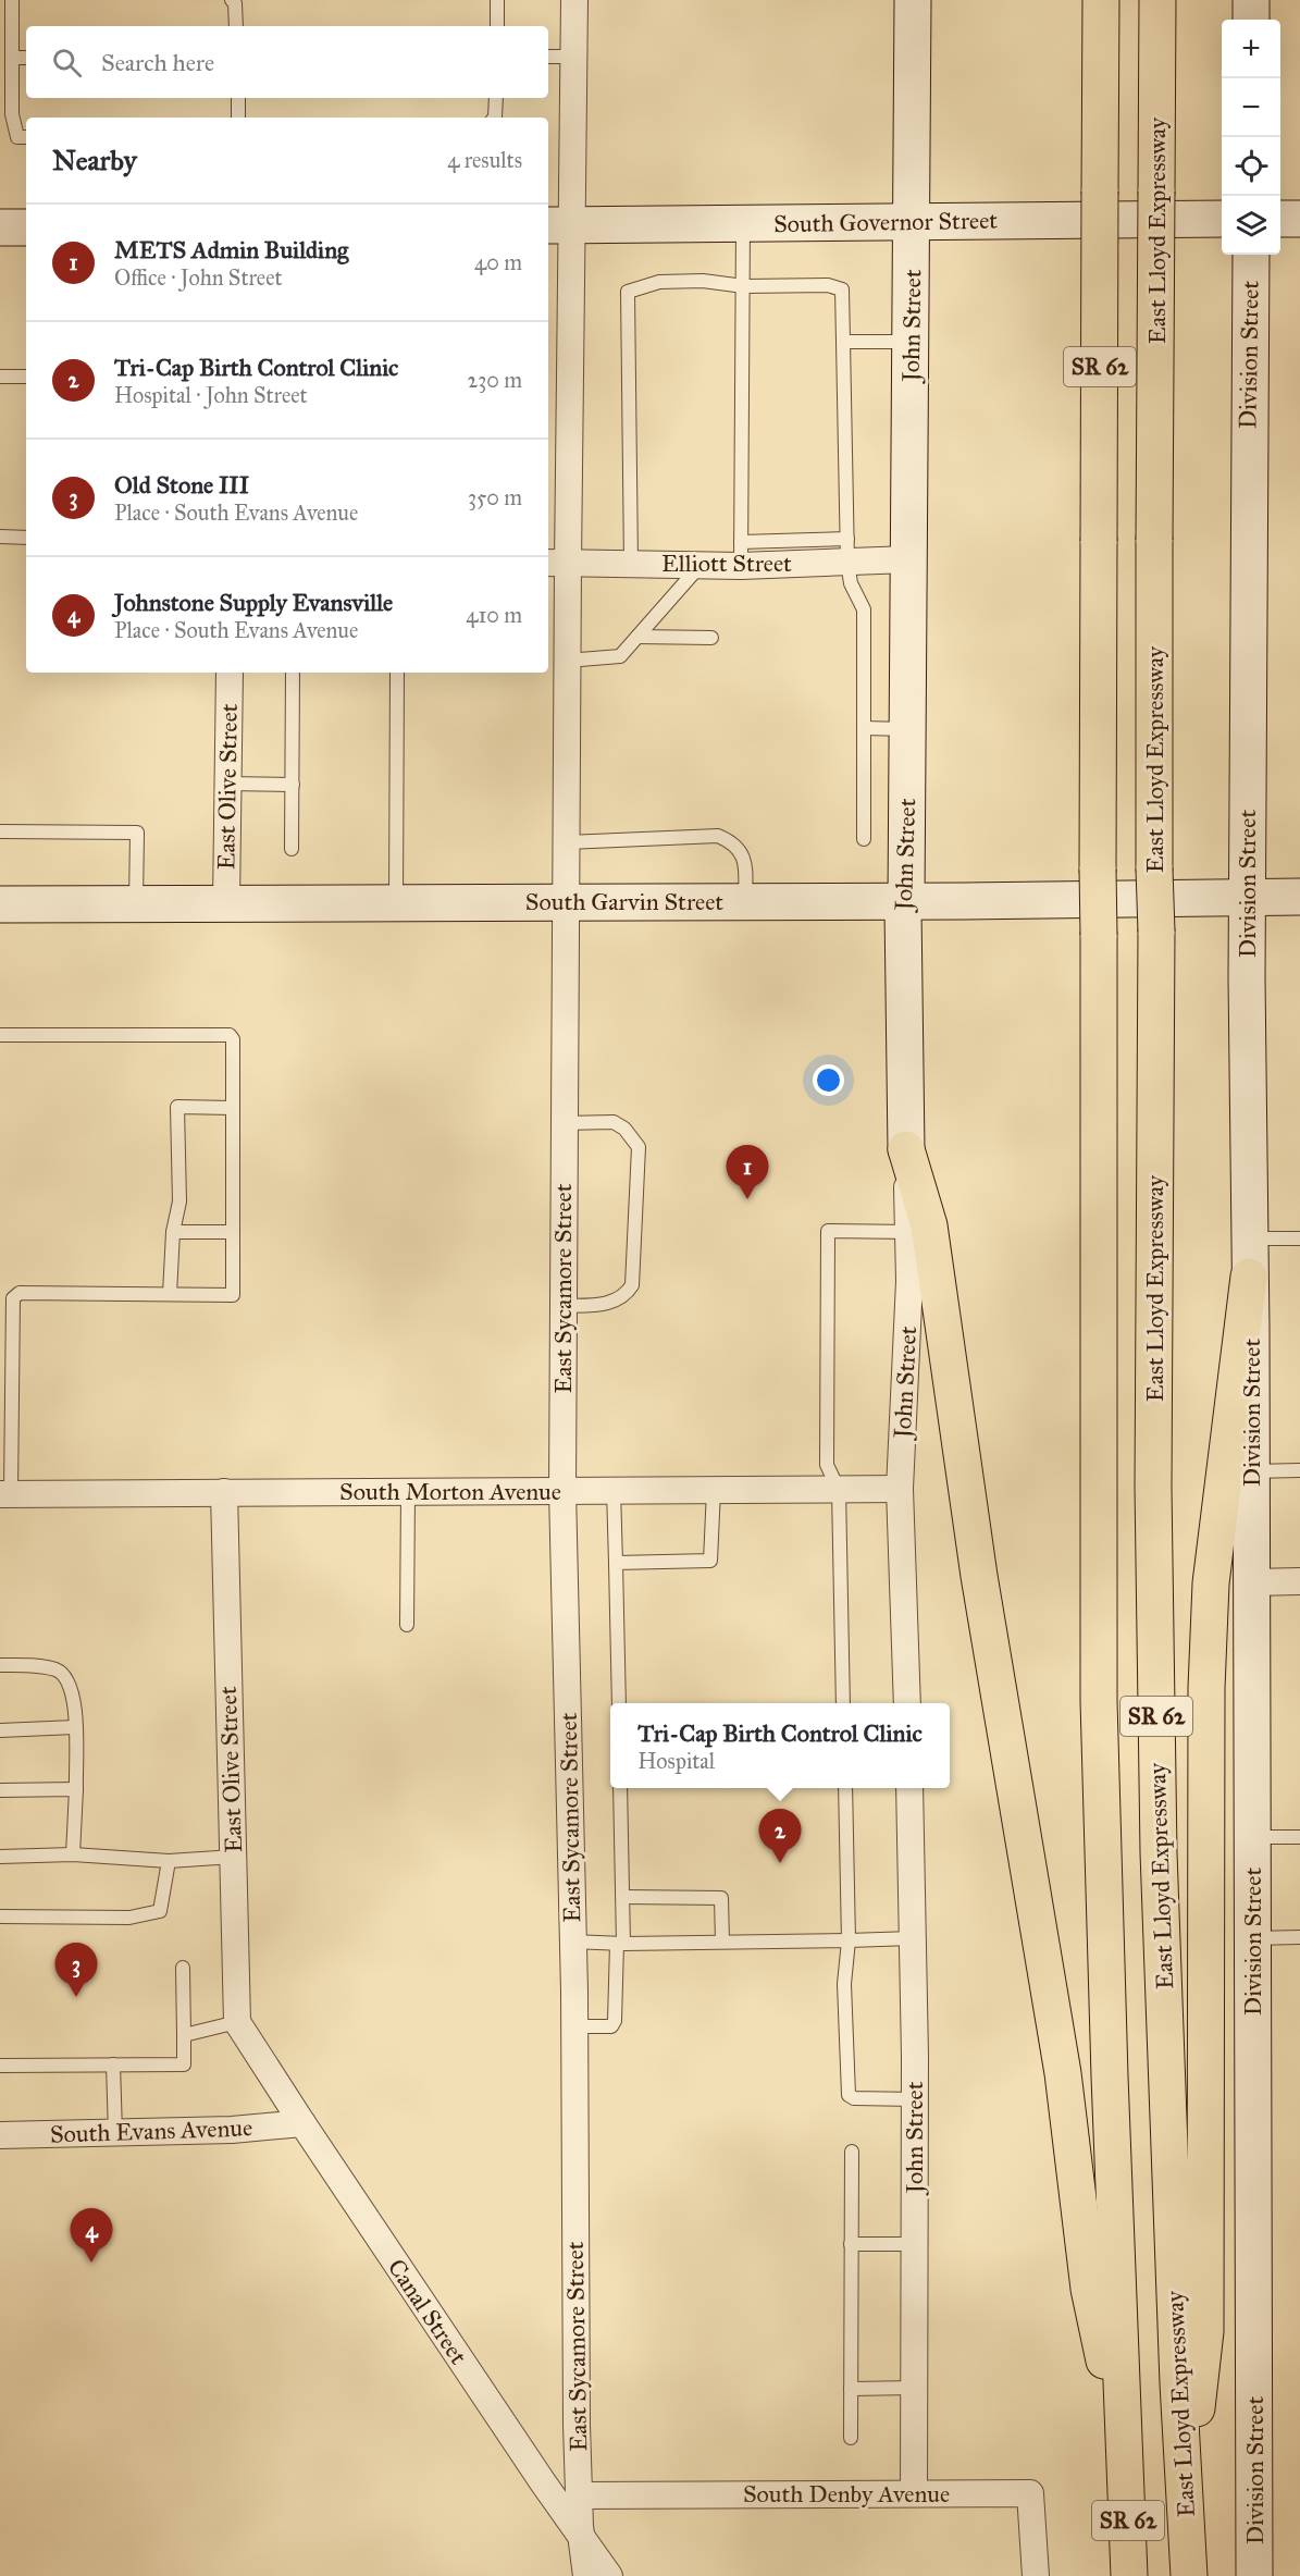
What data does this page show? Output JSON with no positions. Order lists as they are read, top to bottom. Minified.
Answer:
{"streets":{"highway":["East Lloyd Expressway","SR 62"],"main road":["South Governor Street","John Street","Division Street","South Garvin Street"],"street":["Elliott Street","East Olive Street","East Sycamore Street","South Morton Avenue","South Evans Avenue","Canal Street","South Denby Avenue"]},"crossings":[["South Governor Street","John Street"],["South Governor Street","East Sycamore Street"],["John Street","Elliott Street"],["John Street","South Garvin Street"],["John Street","South Morton Avenue"],["John Street","South Denby Avenue"],["Division Street","South Garvin Street"],["Elliott Street","East Sycamore Street"],["East Olive Street","South Garvin Street"],["East Olive Street","South Morton Avenue"],["East Olive Street","Canal Street"],["South Garvin Street","East Sycamore Street"],["East Sycamore Street","South Morton Avenue"],["East Sycamore Street","Canal Street"],["East Sycamore Street","South Denby Avenue"],["South Evans Avenue","Canal Street"]],"page":{"map_buttons":["+","−"],"search":"Search here","heading":["Nearby","4 results"],"list":[{"mark":"1","name":"METS Admin Building","note":"Office · John Street","value":"40 m"},{"mark":"2","name":"Tri-Cap Birth Control Clinic","note":"Hospital · John Street","value":"230 m"},{"mark":"3","name":"Old Stone III","note":"Place · South Evans Avenue","value":"350 m"},{"mark":"4","name":"Johnstone Supply Evansville","note":"Place · South Evans Avenue","value":"410 m"}],"pins":["1","2","3","4"],"popup":["Tri-Cap Birth Control Clinic","Hospital"]}}
